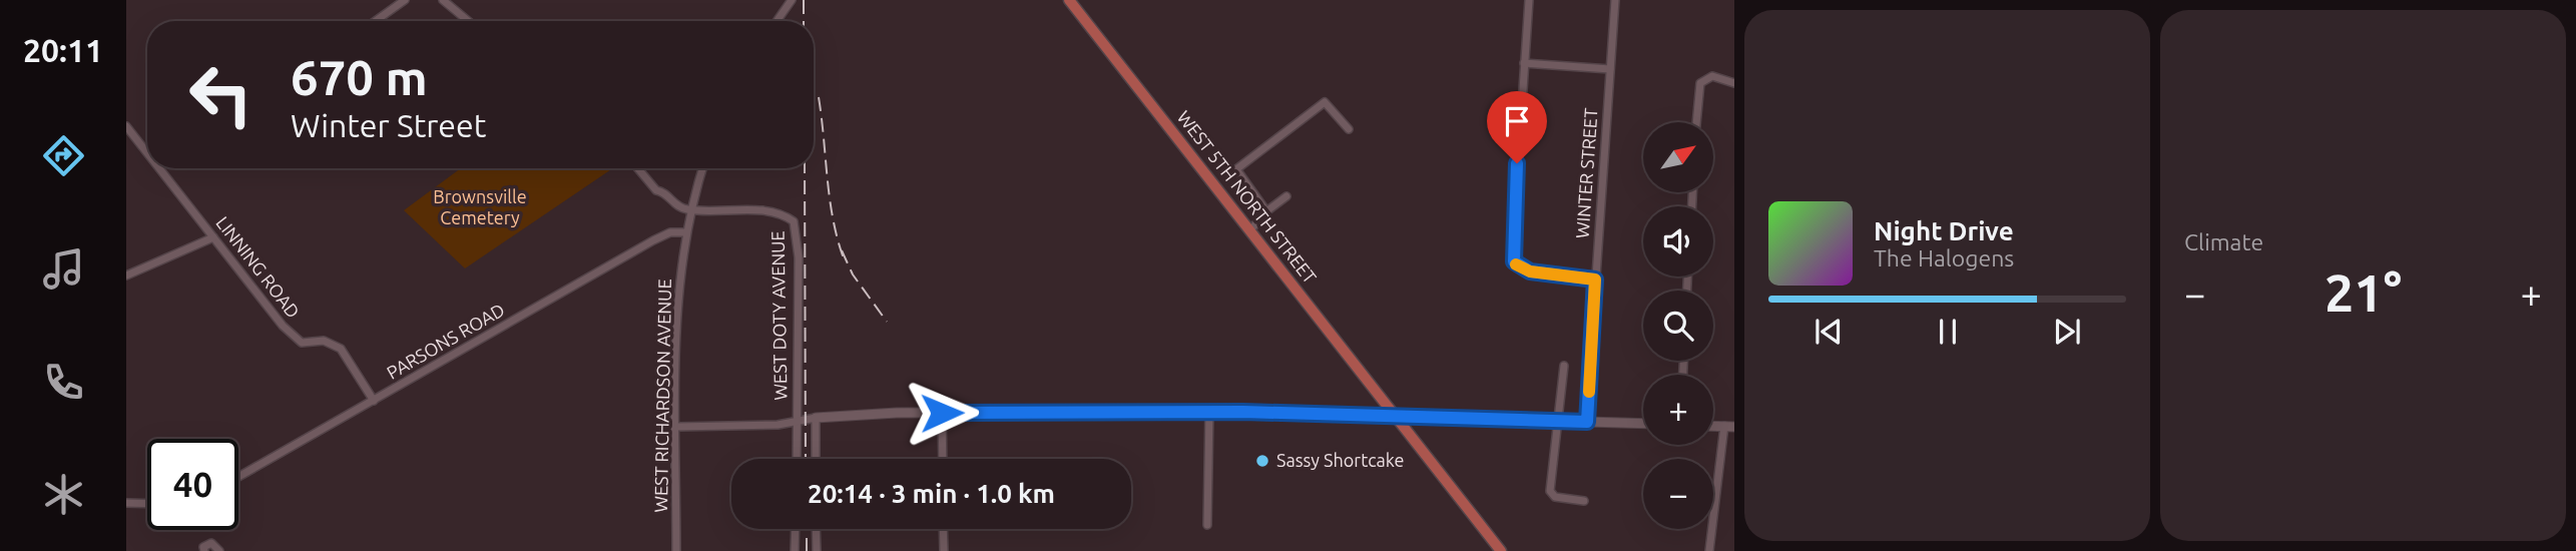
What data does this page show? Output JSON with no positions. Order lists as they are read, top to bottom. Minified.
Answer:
{"streets":{"main road":["WEST 5TH NORTH STREET"],"street":["WINTER STREET","LINNING ROAD","WEST DOTY AVENUE","PARSONS ROAD","WEST RICHARDSON AVENUE"]},"crossings":[["LINNING ROAD","PARSONS ROAD"],["WEST DOTY AVENUE","WEST RICHARDSON AVENUE"],["PARSONS ROAD","WEST RICHARDSON AVENUE"]],"parks":["Brownsville Cemetery"],"places":["Sassy Shortcake"],"north":"top right","page":{"tabs":"20:11","tile":"Climate","turn":["670 m","Winter Street"],"map_buttons":["+","−"],"song":["Night Drive","The Halogens"],"heat":["−","21°","+"],"limit":"40","trip":"20:14 · 3 min · 1.0 km"}}
